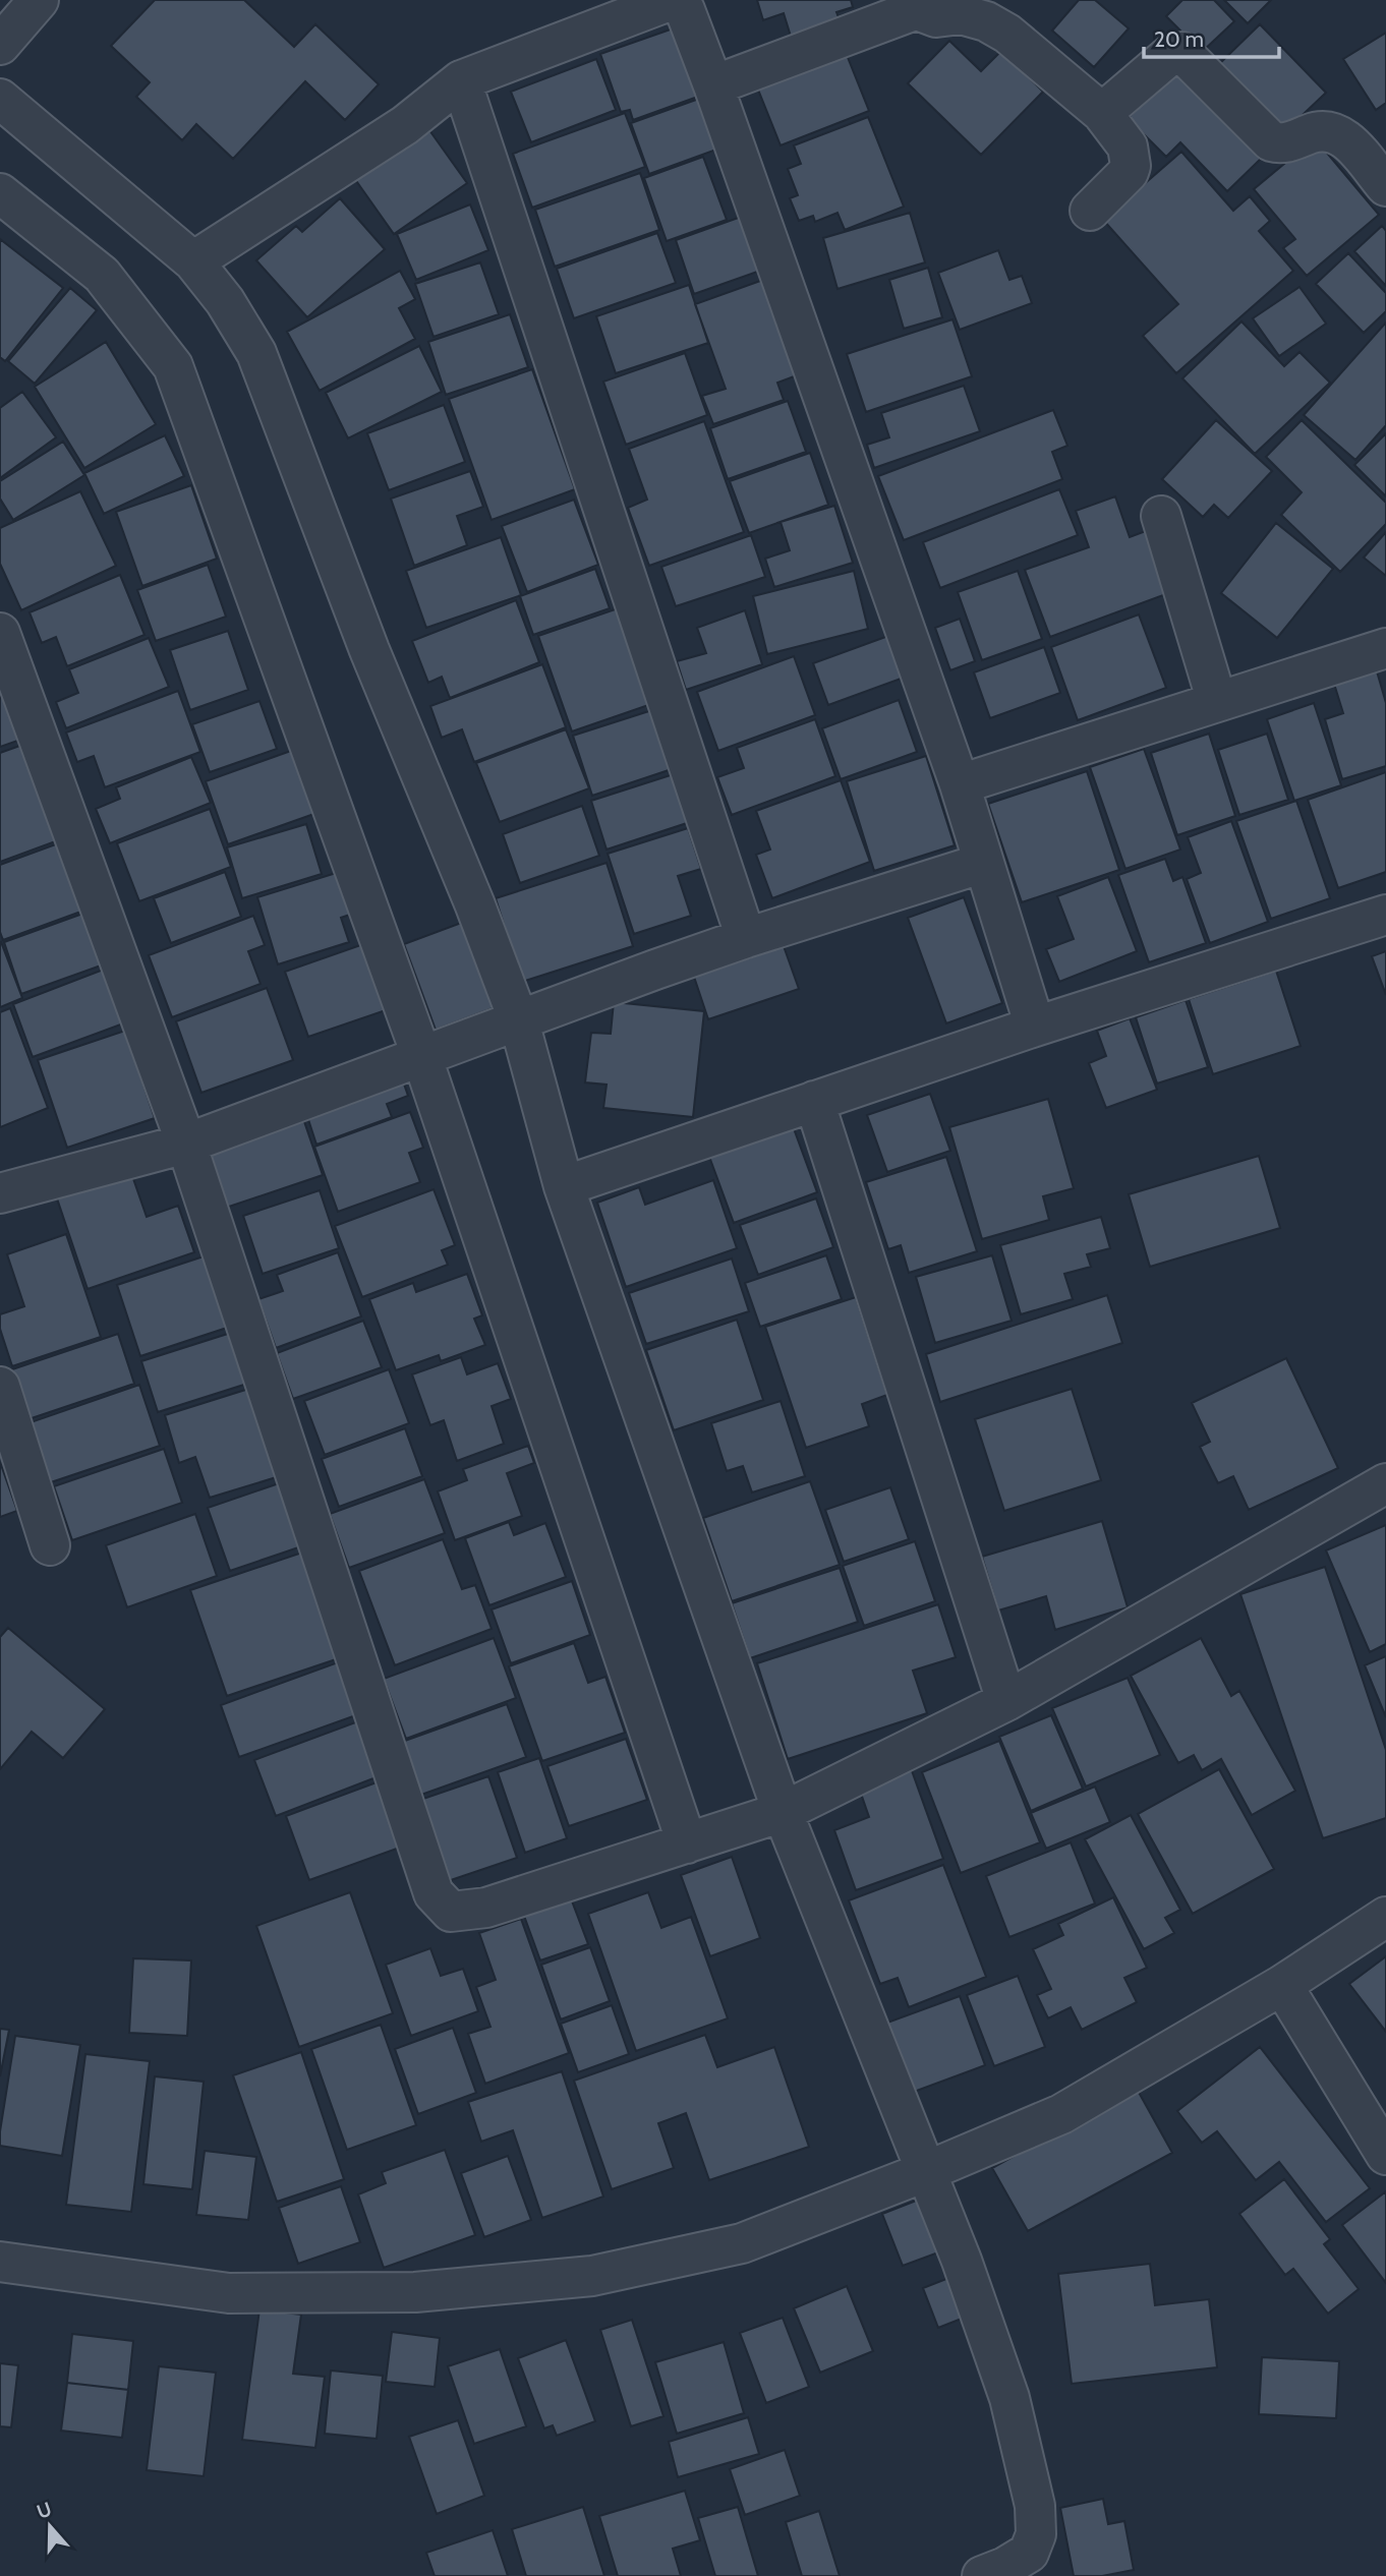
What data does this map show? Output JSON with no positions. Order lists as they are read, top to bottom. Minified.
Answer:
{"scale_bar":"20 m","north":"top"}
